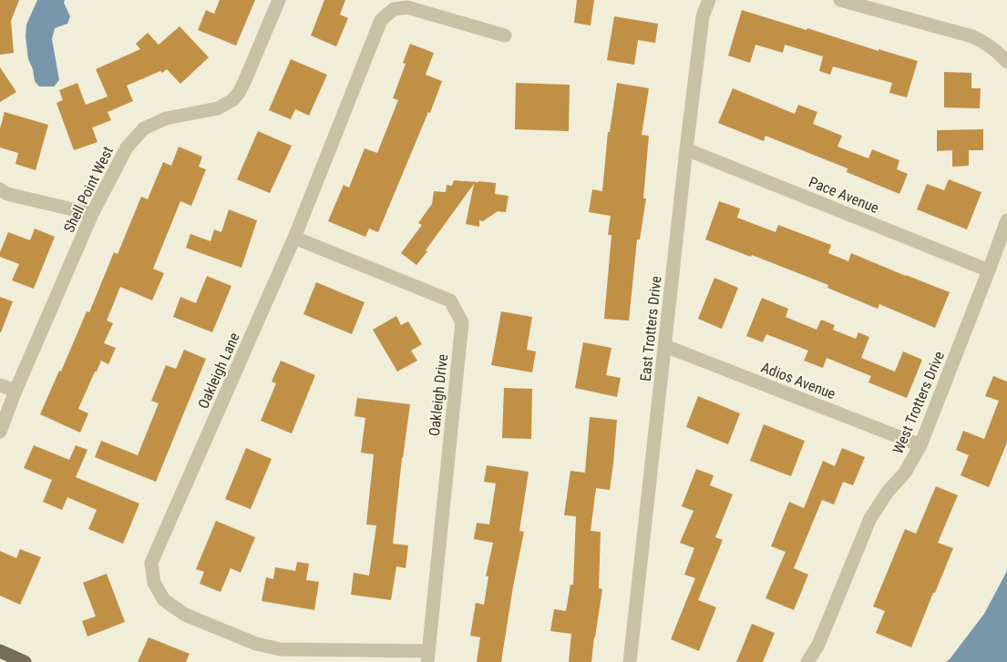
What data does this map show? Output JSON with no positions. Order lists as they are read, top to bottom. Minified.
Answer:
{"streets":{"street":["Shell Point West","Pace Avenue","East Trotters Drive","Oakleigh Lane","Adios Avenue","Oakleigh Drive","West Trotters Drive"]},"crossings":[["Pace Avenue","East Trotters Drive"],["Pace Avenue","West Trotters Drive"],["East Trotters Drive","Adios Avenue"],["Oakleigh Lane","Oakleigh Drive"],["Adios Avenue","West Trotters Drive"]]}
